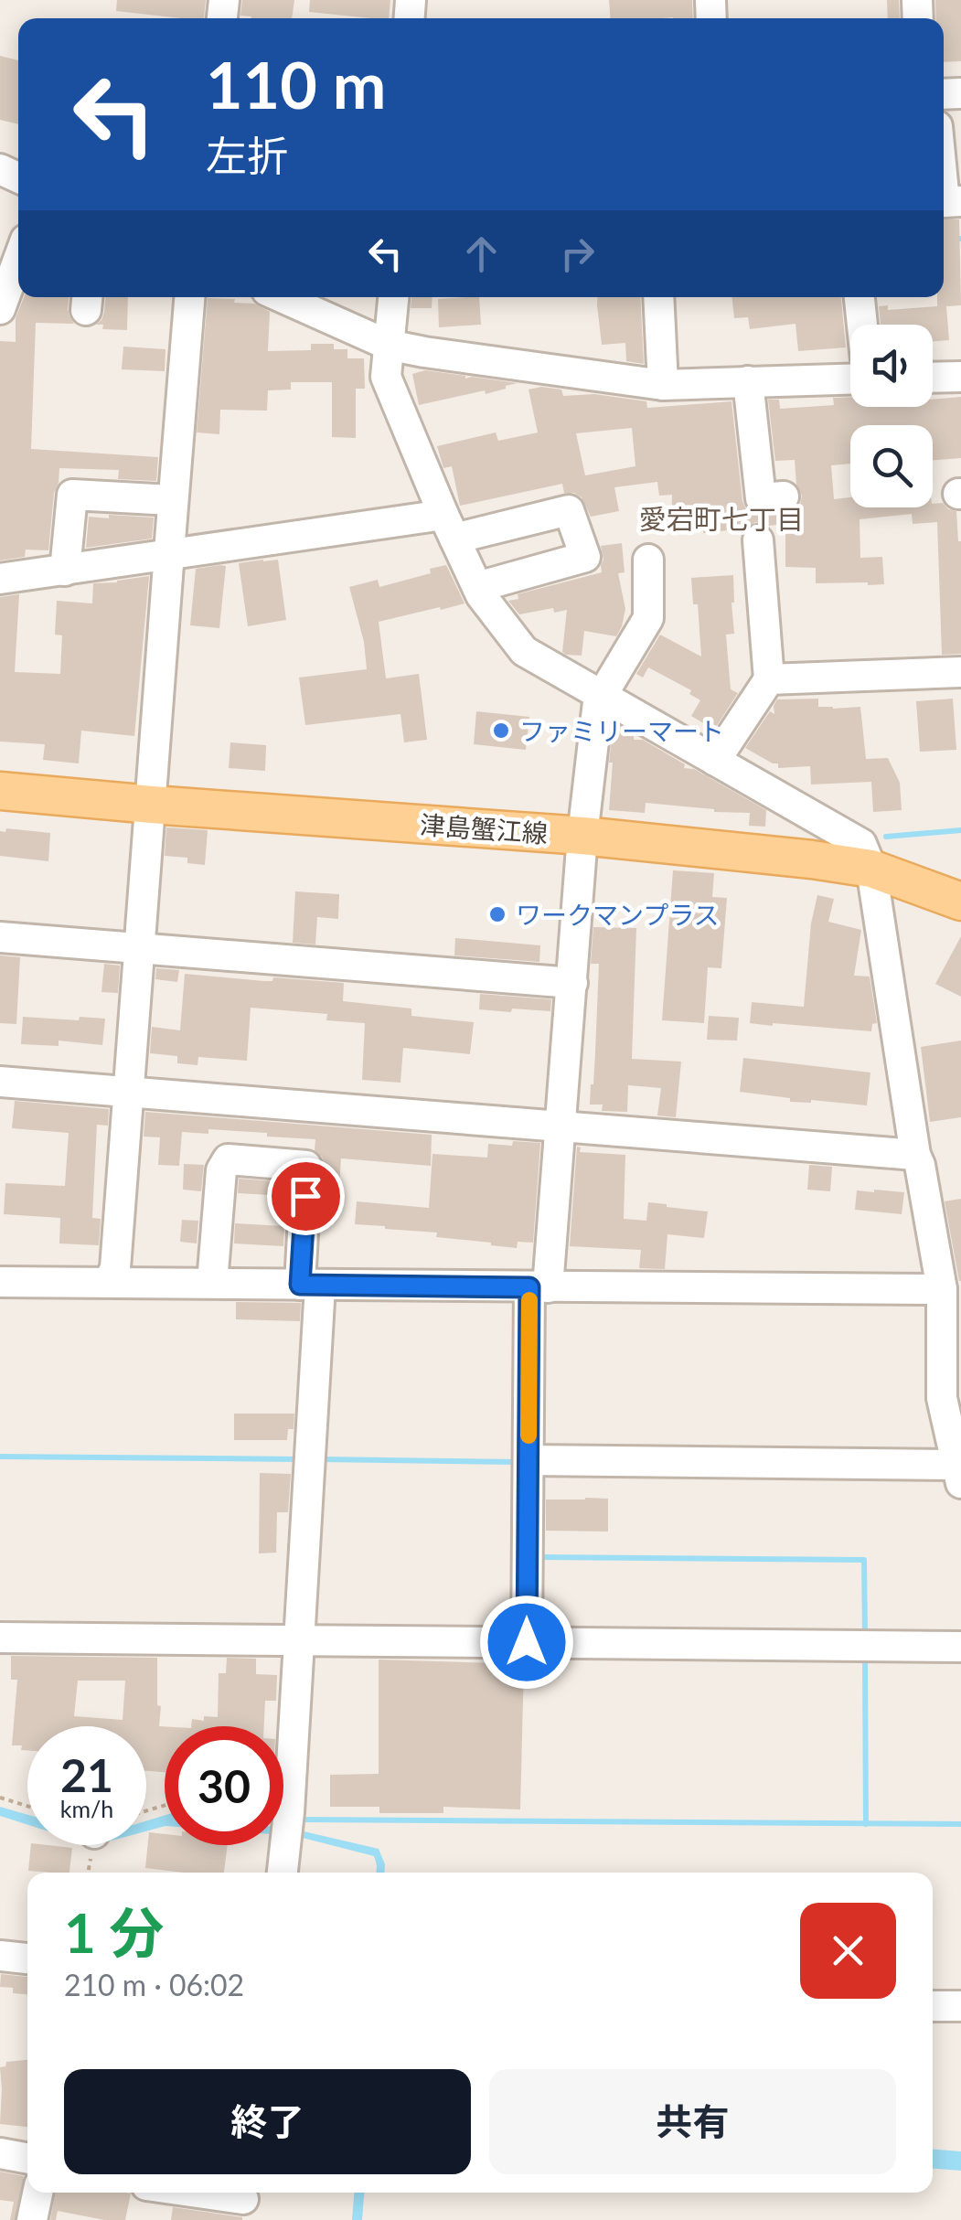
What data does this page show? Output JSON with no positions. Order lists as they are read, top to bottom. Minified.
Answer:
{"streets":{"main road":["津島蟹江線"]},"districts":["愛宕町七丁目"],"places":["ファミリーマート","ワークマンプラス"],"page":{"turn":["110 m","左折"],"speed":"21 km/h","limit":"30","heading":["1 分","210 m · 06:02"],"buttons":["終了","共有"]}}
